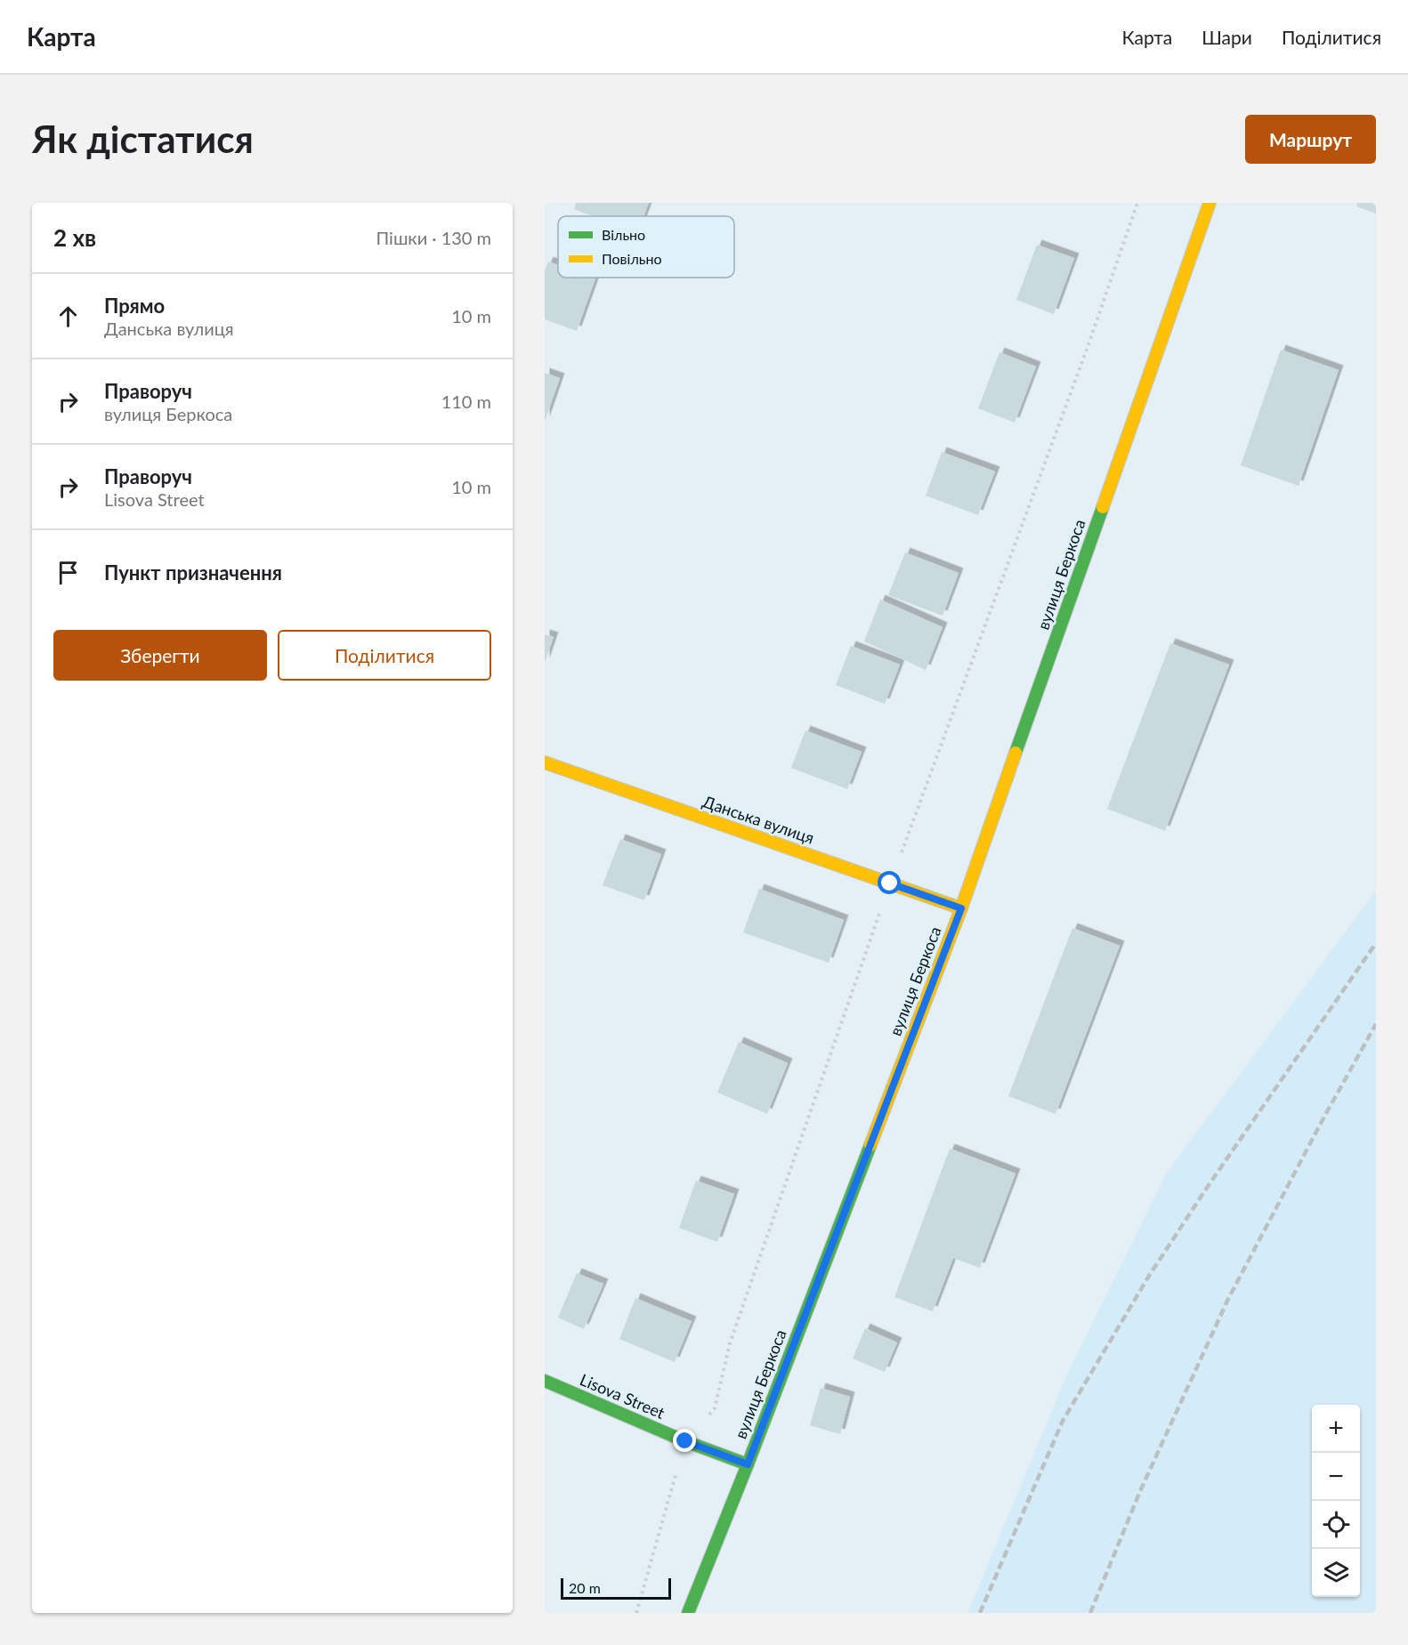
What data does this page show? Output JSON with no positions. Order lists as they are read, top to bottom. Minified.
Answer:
{"streets":{"street":["вулиця Беркоса","Данська вулиця","Lisova Street"]},"crossings":[["вулиця Беркоса","Данська вулиця"],["вулиця Беркоса","Lisova Street"]],"legend":["Вільно","Повільно"],"scale_bar":"20 m","page":{"header":"Карта","nav":["Карта","Шари","Поділитися"],"buttons":["Маршрут",["Зберегти","Поділитися"]],"title":"Як дістатися","heading":["2 хв","Пішки · 130 m"],"list":[["Прямо","Данська вулиця","10 m"],["Праворуч","вулиця Беркоса","110 m"],["Праворуч","Lisova Street","10 m"],"Пункт призначення"],"map_buttons":["+","−"],"scale":"20 m"}}
